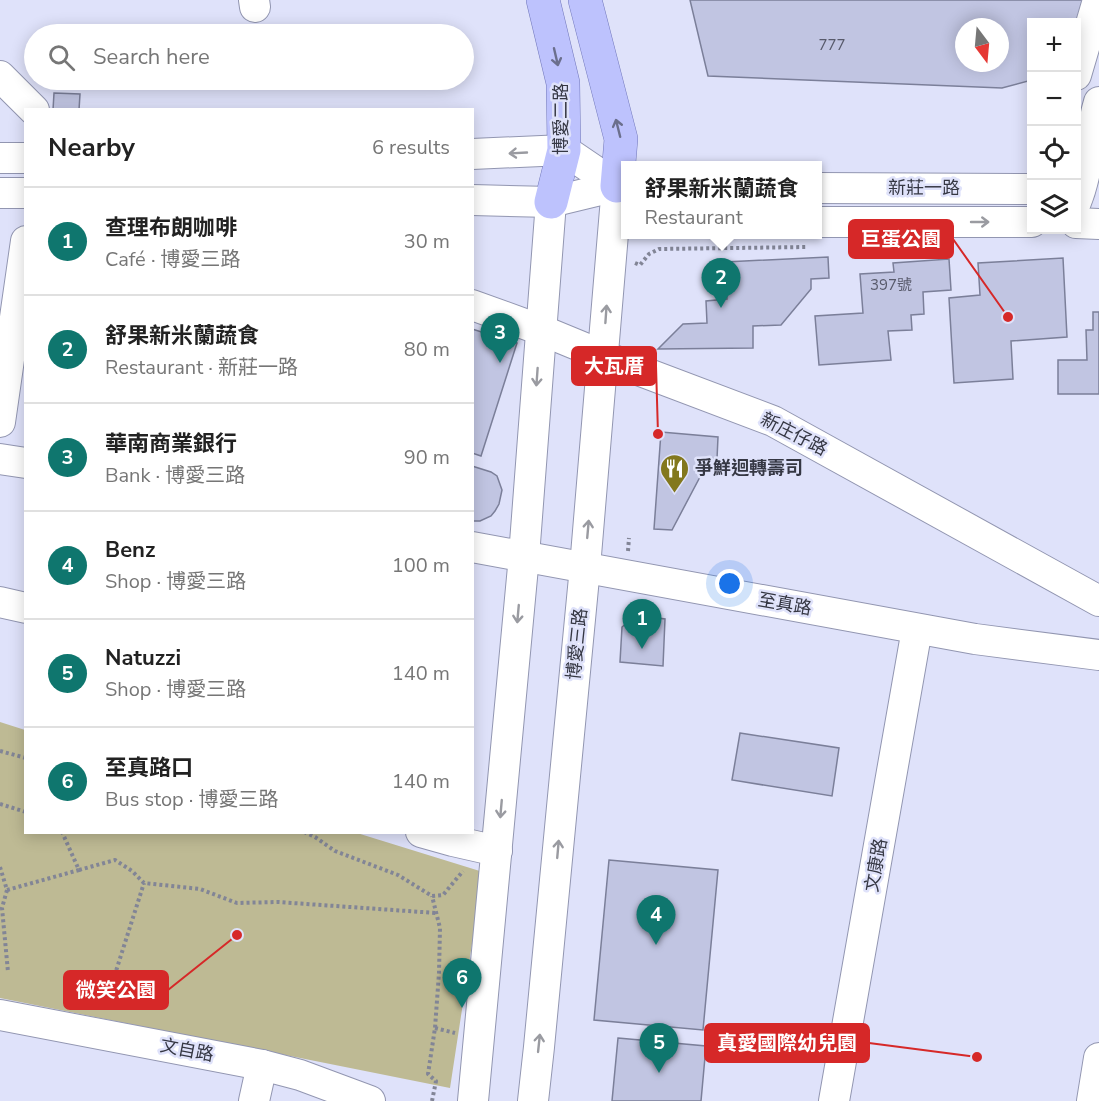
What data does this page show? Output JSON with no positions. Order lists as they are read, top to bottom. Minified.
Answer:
{"streets":{"main road":["博愛二路"],"street":["新莊一路","新庄仔路","至真路","博愛三路","文康路","文自路"]},"crossings":[["新庄仔路","博愛三路"],["至真路","博愛三路"],["至真路","文康路"]],"places":{"other":["巨蛋公園","大瓦厝","微笑公園","真愛國際幼兒園"],"restaurant":["爭鮮迴轉壽司"]},"house_numbers":["777","397號"],"north":"bottom","page":{"map_buttons":["+","−"],"search":"Search here","heading":["Nearby","6 results"],"popup":["舒果新米蘭蔬食","Restaurant"],"list":[{"mark":"1","name":"查理布朗咖啡","note":"Café · 博愛三路","value":"30 m"},{"mark":"2","name":"舒果新米蘭蔬食","note":"Restaurant · 新莊一路","value":"80 m"},{"mark":"3","name":"華南商業銀行","note":"Bank · 博愛三路","value":"90 m"},{"mark":"4","name":"Benz","note":"Shop · 博愛三路","value":"100 m"},{"mark":"5","name":"Natuzzi","note":"Shop · 博愛三路","value":"140 m"},{"mark":"6","name":"至真路口","note":"Bus stop · 博愛三路","value":"140 m"}],"pins":["2","3","1","4","6","5"]}}
